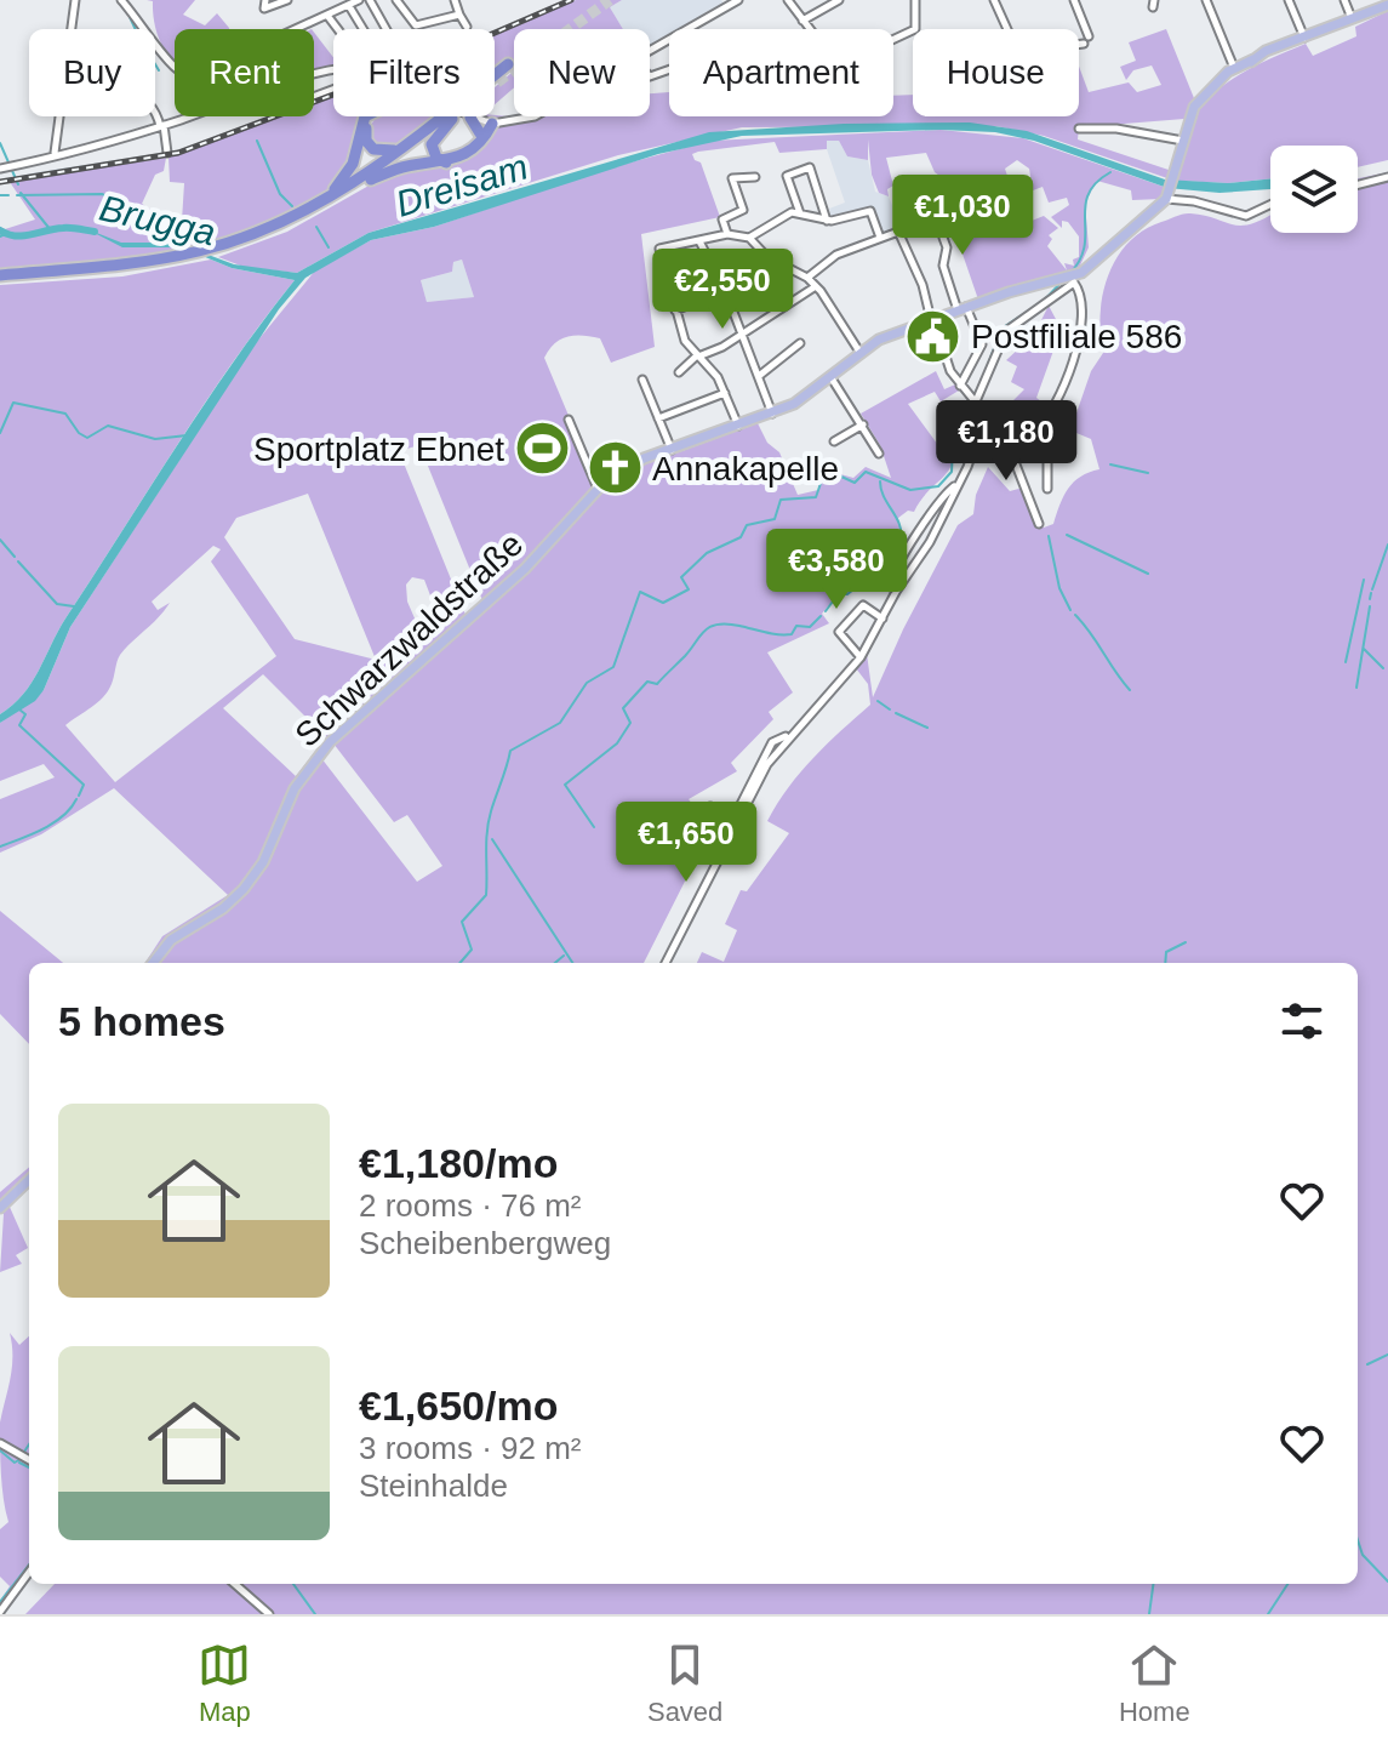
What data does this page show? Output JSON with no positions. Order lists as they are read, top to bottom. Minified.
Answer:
{"streets":{"main road":["Schwarzwaldstraße"]},"water":["Dreisam","Brugga"],"places":{"public building":["Postfiliale 586"],"sports":["Sportplatz Ebnet"],"church":["Annakapelle"]},"page":{"chip":["Buy","Rent","Filters","New","Apartment","House"],"price":["€1,030","€2,550","€1,180","€3,580","€1,650"],"heading":"5 homes","list":[{"name":"€1,180/mo","note":"2 rooms · 76 m² · Scheibenbergweg"},{"name":"€1,650/mo","note":"3 rooms · 92 m² · Steinhalde"}],"tabs":["Map","Saved","Home"]}}
